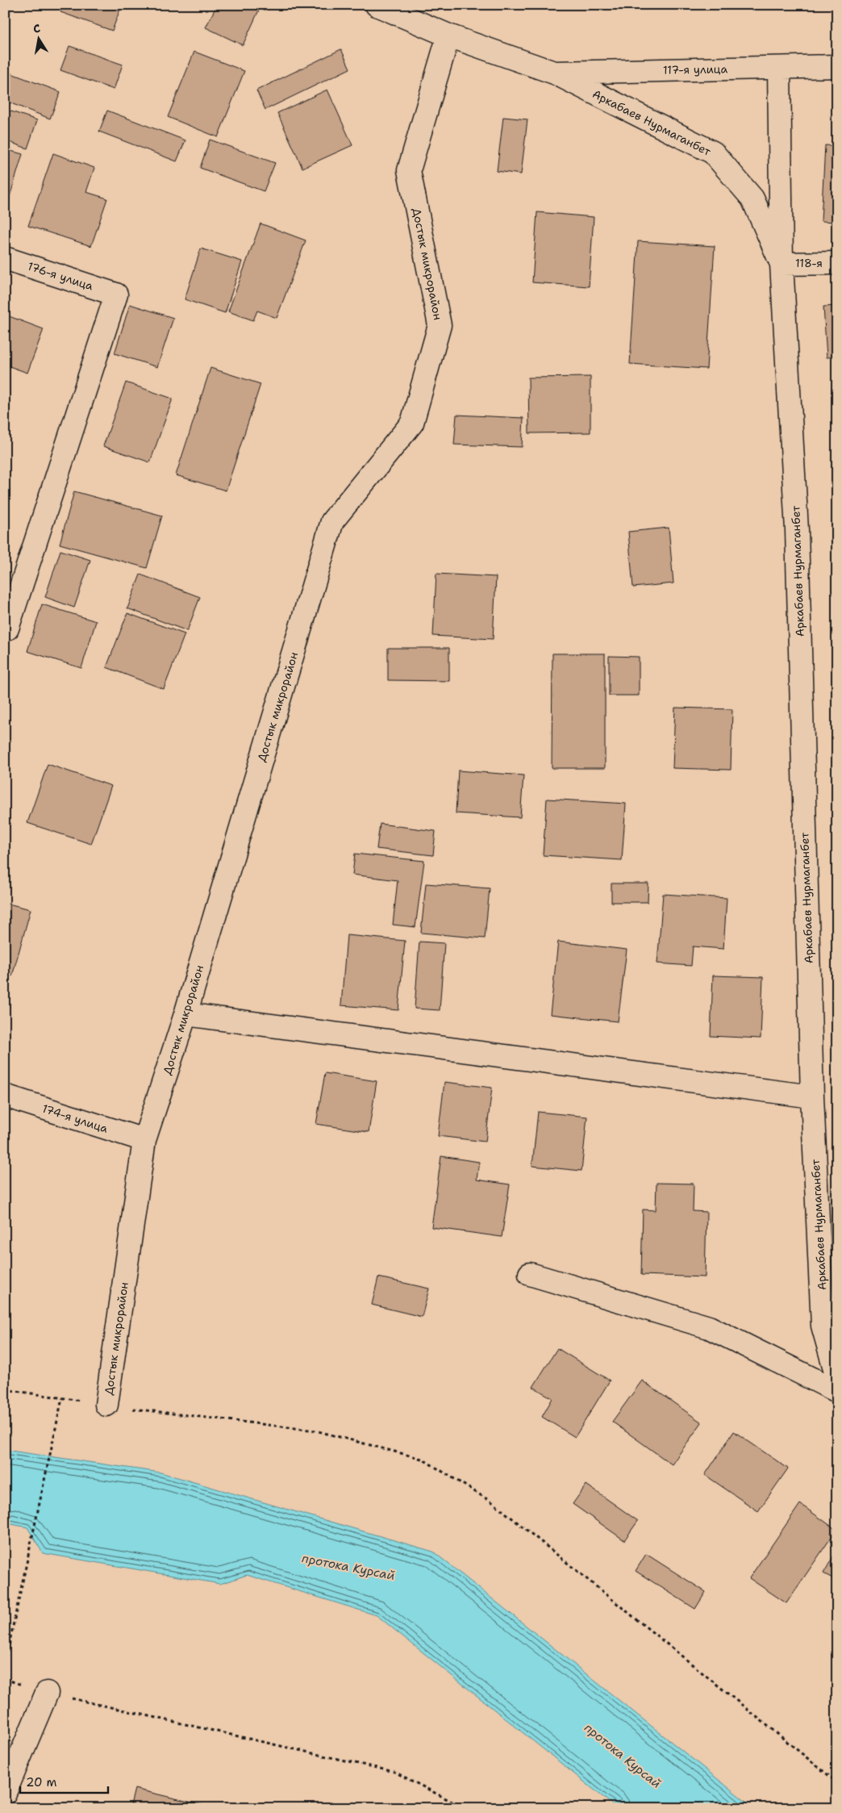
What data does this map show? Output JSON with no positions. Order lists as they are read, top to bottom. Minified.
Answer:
{"streets":{"street":["117-я улица","Аркабаев Нурмаганбет","118-я","Достык микрорайон","176-я улица","174-я улица"]},"crossings":[["117-я улица","Аркабаев Нурмаганбет"],["Аркабаев Нурмаганбет","118-я"],["Аркабаев Нурмаганбет","Достык микрорайон"],["Достык микрорайон","174-я улица"]],"water":["протока Курсай"],"scale_bar":"20 m","north":"top"}
